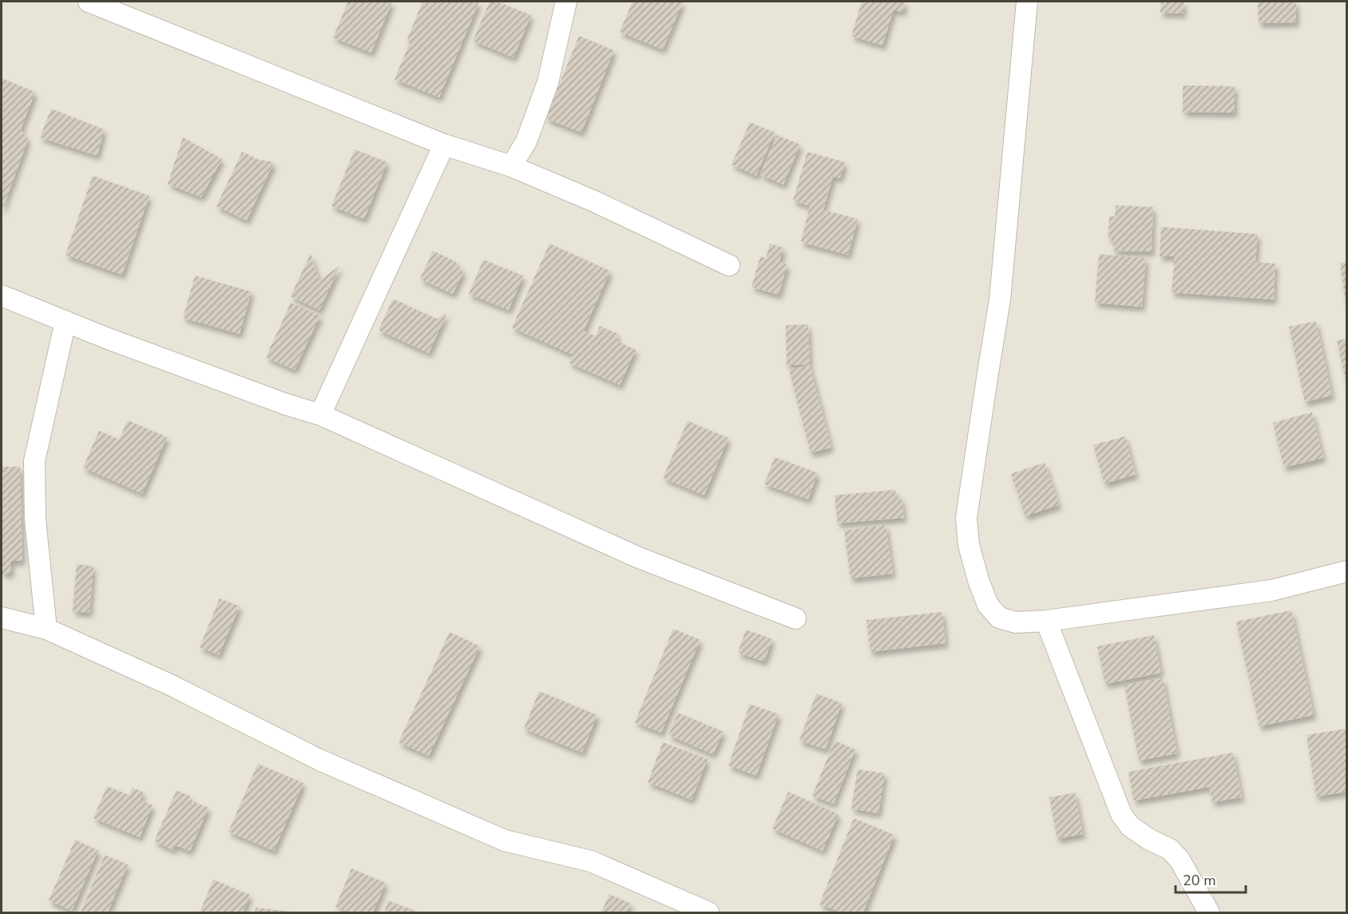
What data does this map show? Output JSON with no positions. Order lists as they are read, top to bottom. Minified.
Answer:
{"scale_bar":"20 m"}
